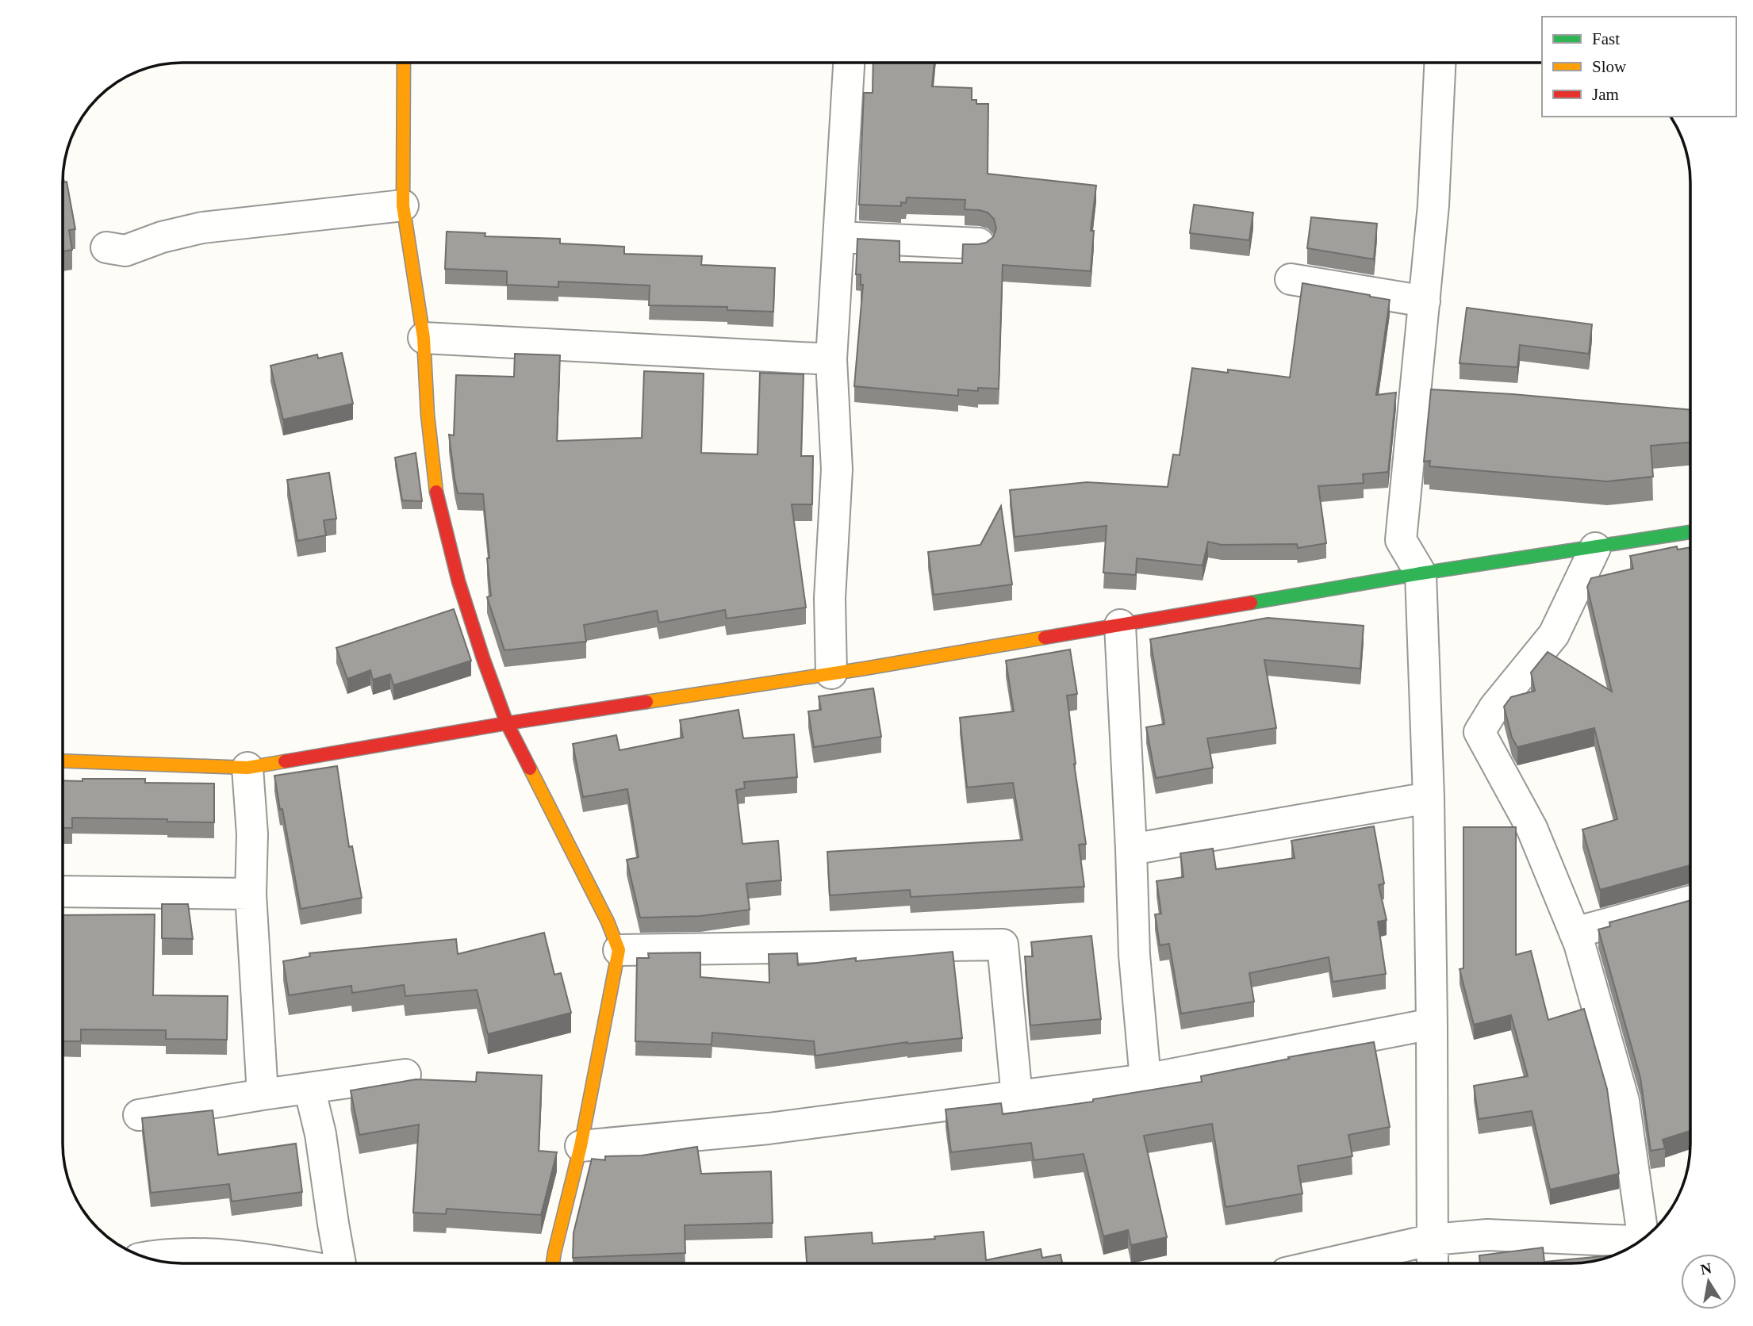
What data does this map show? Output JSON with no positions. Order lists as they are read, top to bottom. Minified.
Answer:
{"legend":["Fast","Slow","Jam"],"north":"top"}
